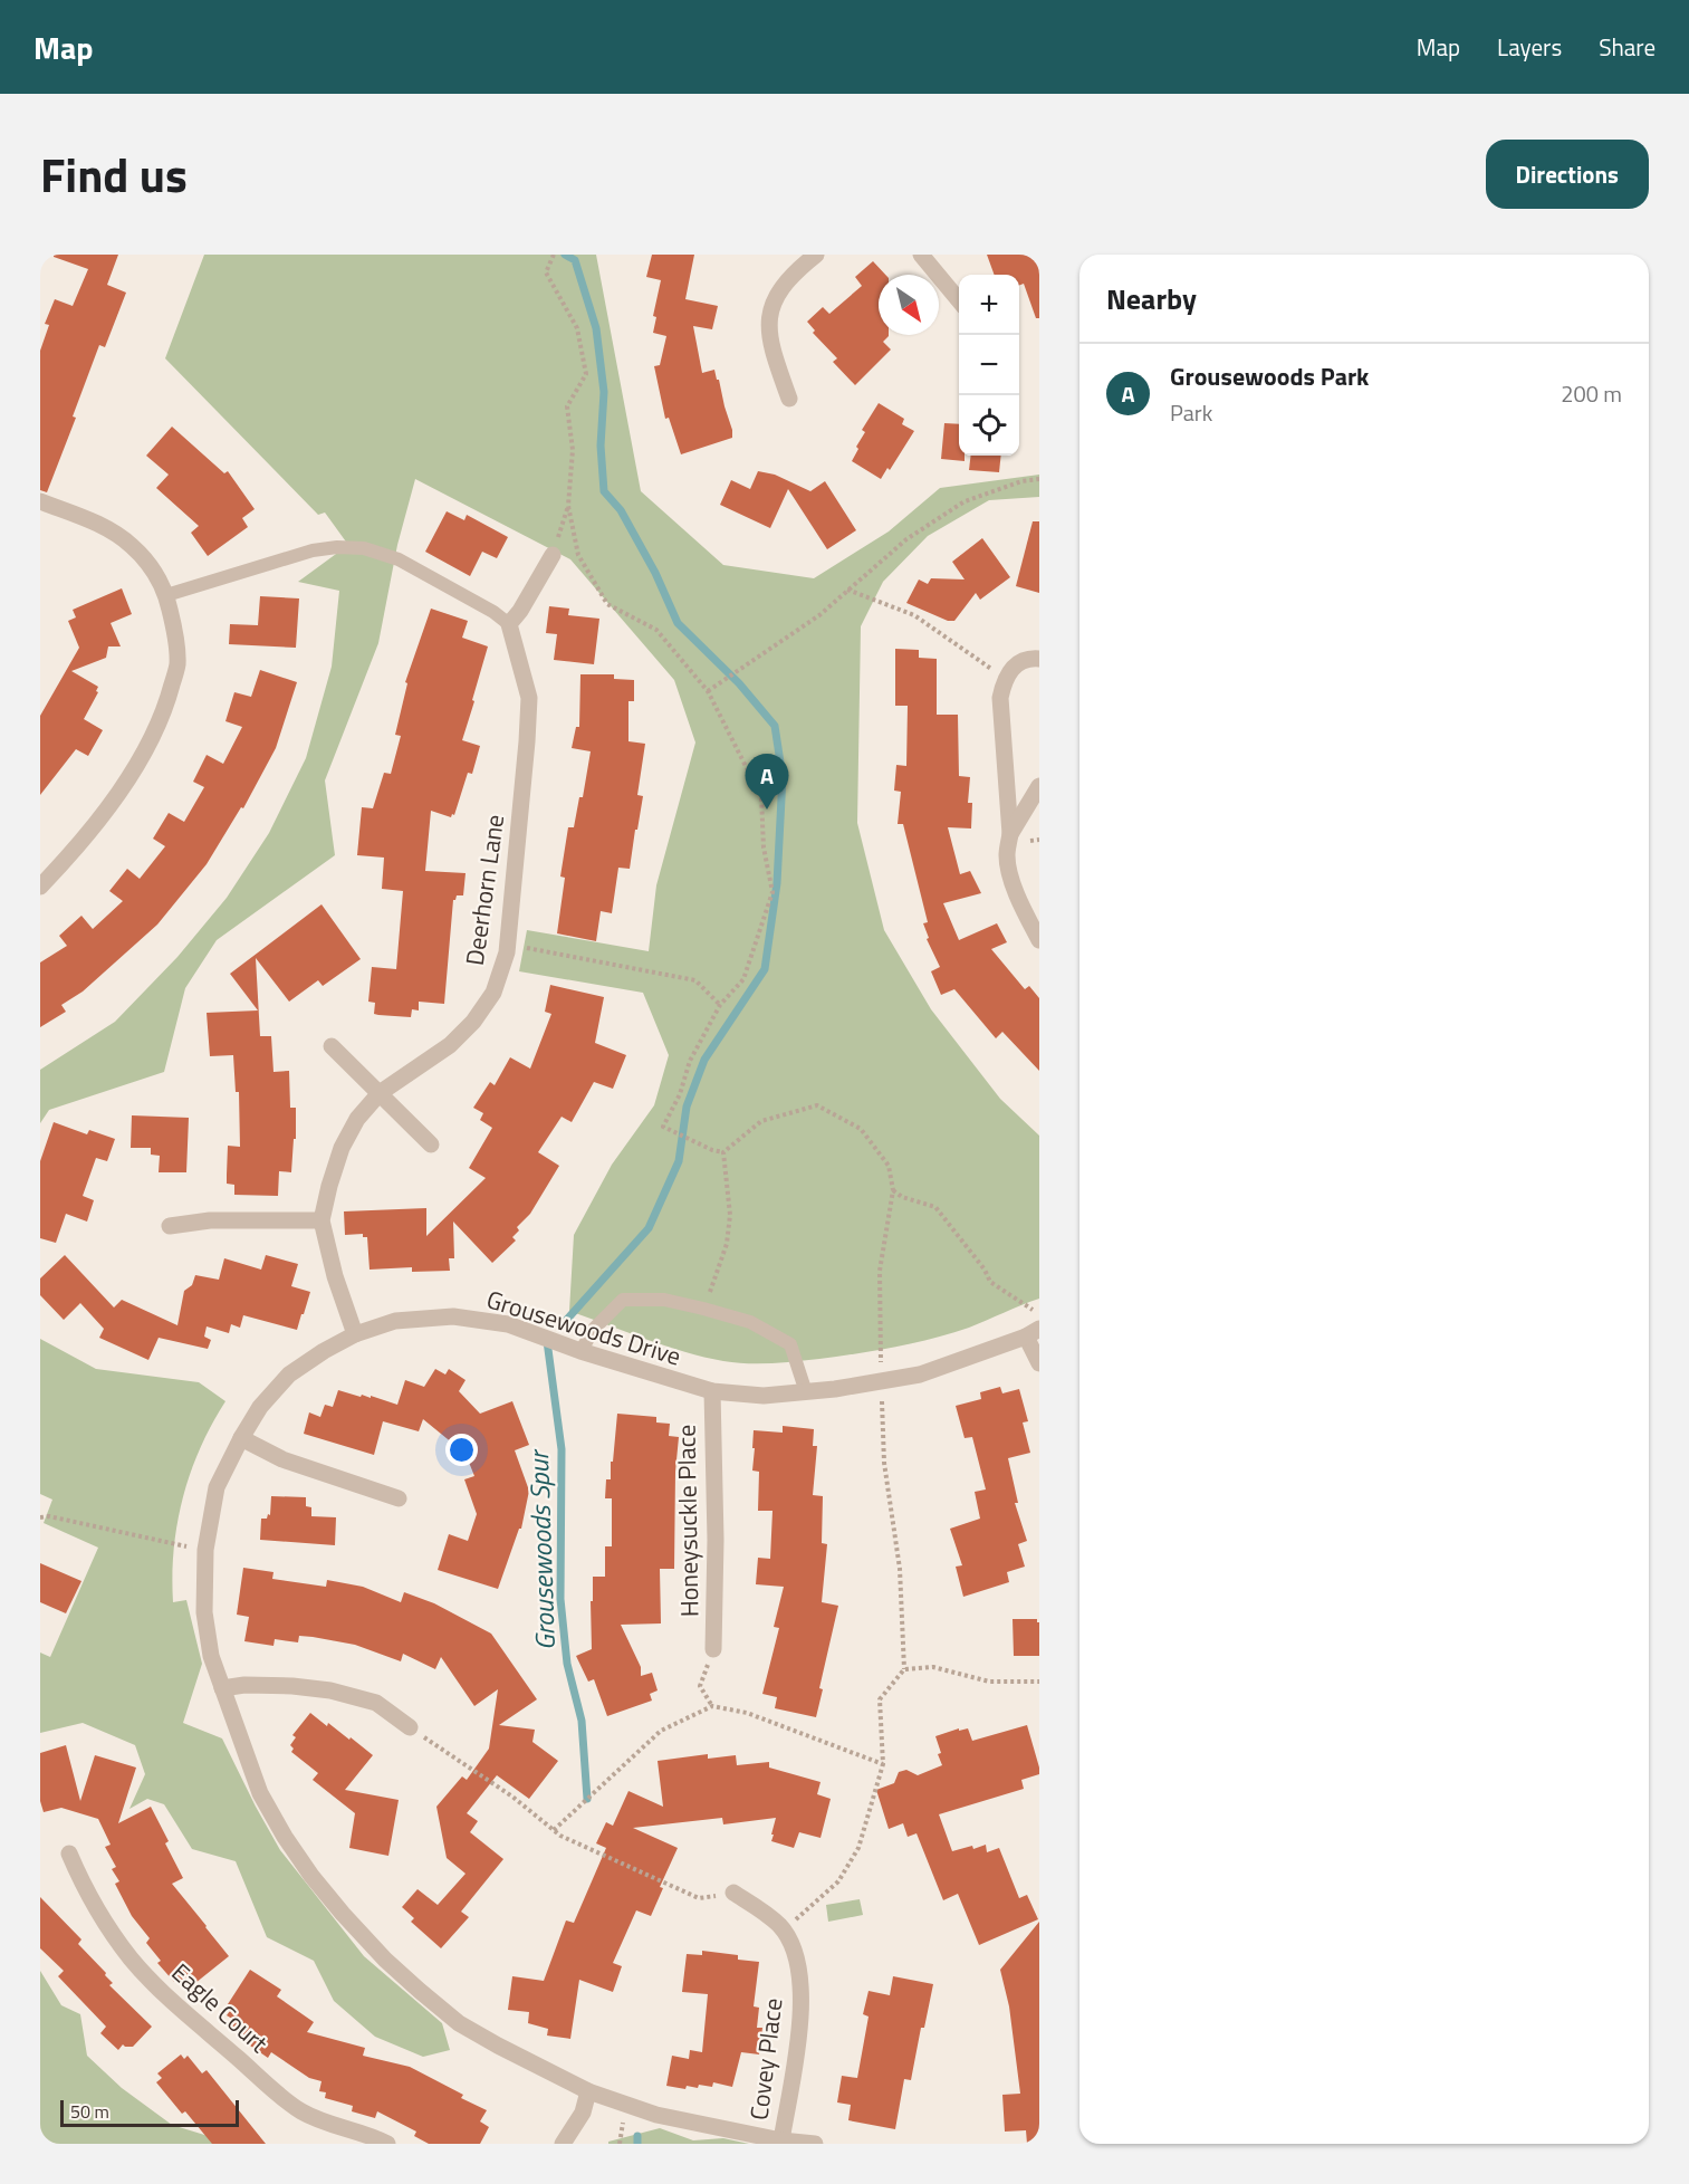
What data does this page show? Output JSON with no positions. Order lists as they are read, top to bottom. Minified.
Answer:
{"streets":{"street":["Deerhorn Lane","Grousewoods Drive","Honeysuckle Place","Eagle Court","Covey Place"]},"crossings":[["Deerhorn Lane","Grousewoods Drive"],["Grousewoods Drive","Honeysuckle Place"],["Grousewoods Drive","Covey Place"]],"water":["Grousewoods Spur"],"scale_bar":"50 m","north":"bottom right","page":{"header":"Map","nav":["Map","Layers","Share"],"title":"Find us","buttons":"Directions","heading":"Nearby","map_buttons":["+","−"],"list":[{"mark":"A","name":"Grousewoods Park","note":"Park","value":"200 m"}],"pins":"A","scale":"50 m"}}
